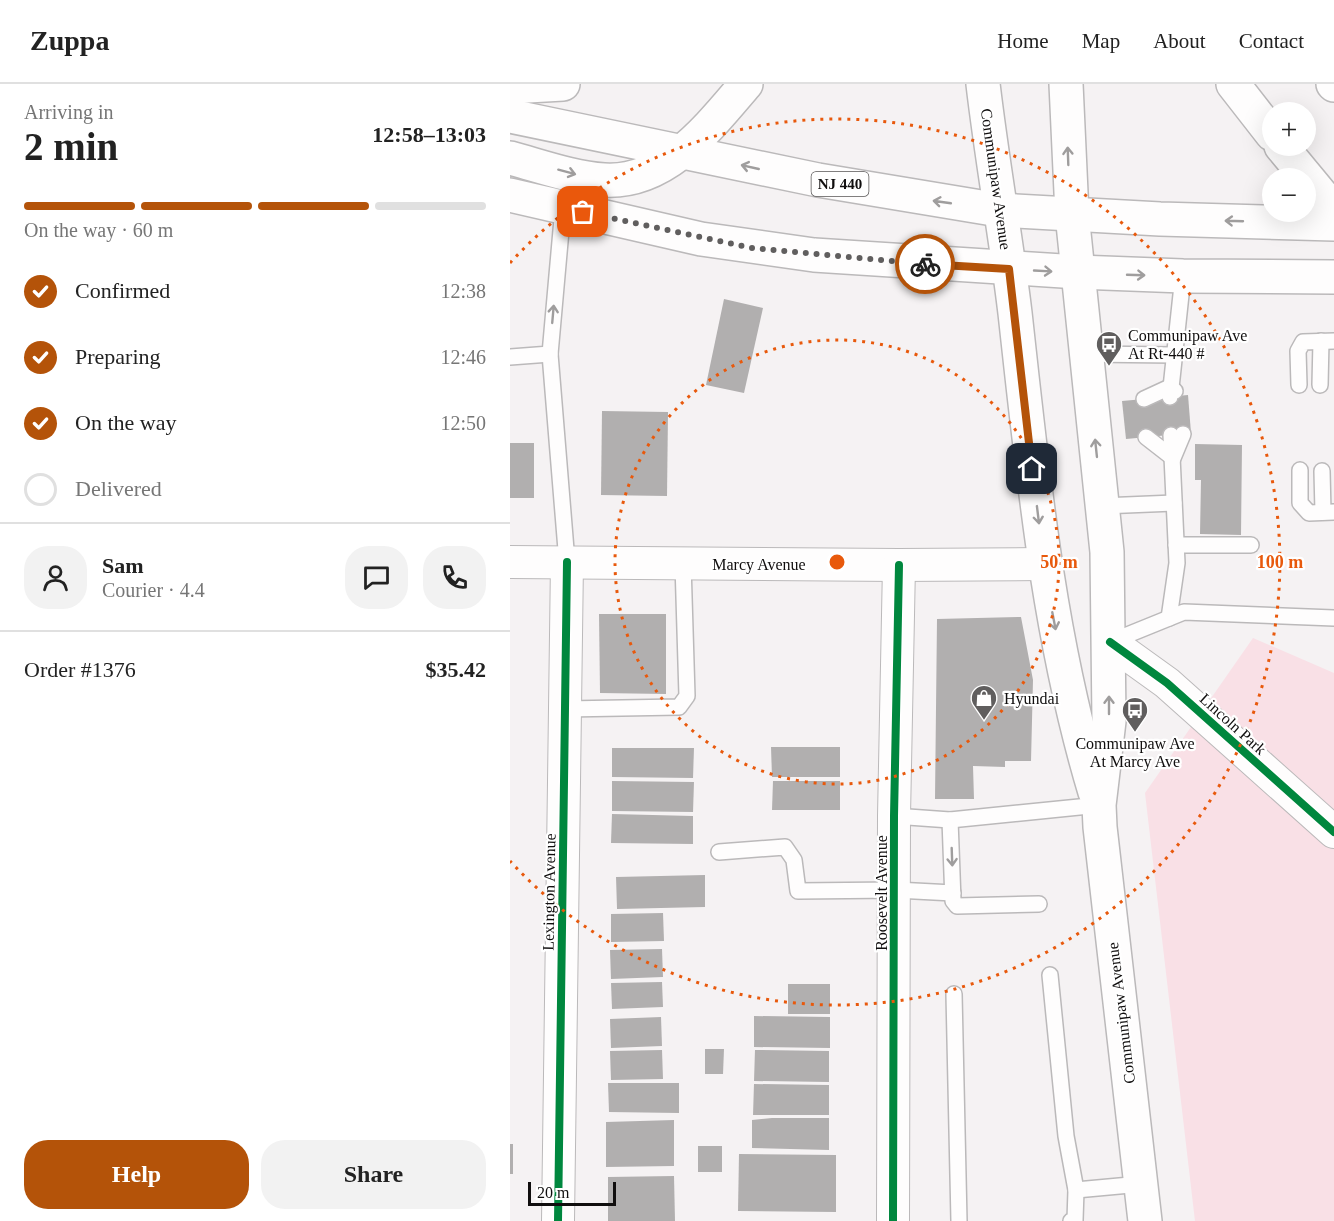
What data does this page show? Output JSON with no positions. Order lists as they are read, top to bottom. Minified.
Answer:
{"streets":{"main road":["Communipaw Avenue","NJ 440"],"street":["Marcy Avenue","Lincoln Park","Lexington Avenue","Roosevelt Avenue"]},"crossings":[["Communipaw Avenue","NJ 440"],["Communipaw Avenue","Marcy Avenue"],["Communipaw Avenue","Lincoln Park"],["Marcy Avenue","Lexington Avenue"],["Marcy Avenue","Roosevelt Avenue"]],"places":{"bus stop":["Communipaw Ave At Rt-440 #","Communipaw Ave At Marcy Ave"],"shop":["Hyundai"]},"scale_bar":"20 m","page":{"header":"Zuppa","nav":["Home","Map","About","Contact"],"heading":["2 min","Arriving in","12:58–13:03"],"panel":["Sam","Courier · 4.4","Order #1376","$35.42"],"map_buttons":["+","−"],"bar":"On the way · 60 m","list":[["Confirmed","12:38"],["Preparing","12:46"],["On the way","12:50"],"Delivered"],"buttons":["Help","Share"],"scale":"20 m"},"rings":["50 m","100 m"]}
